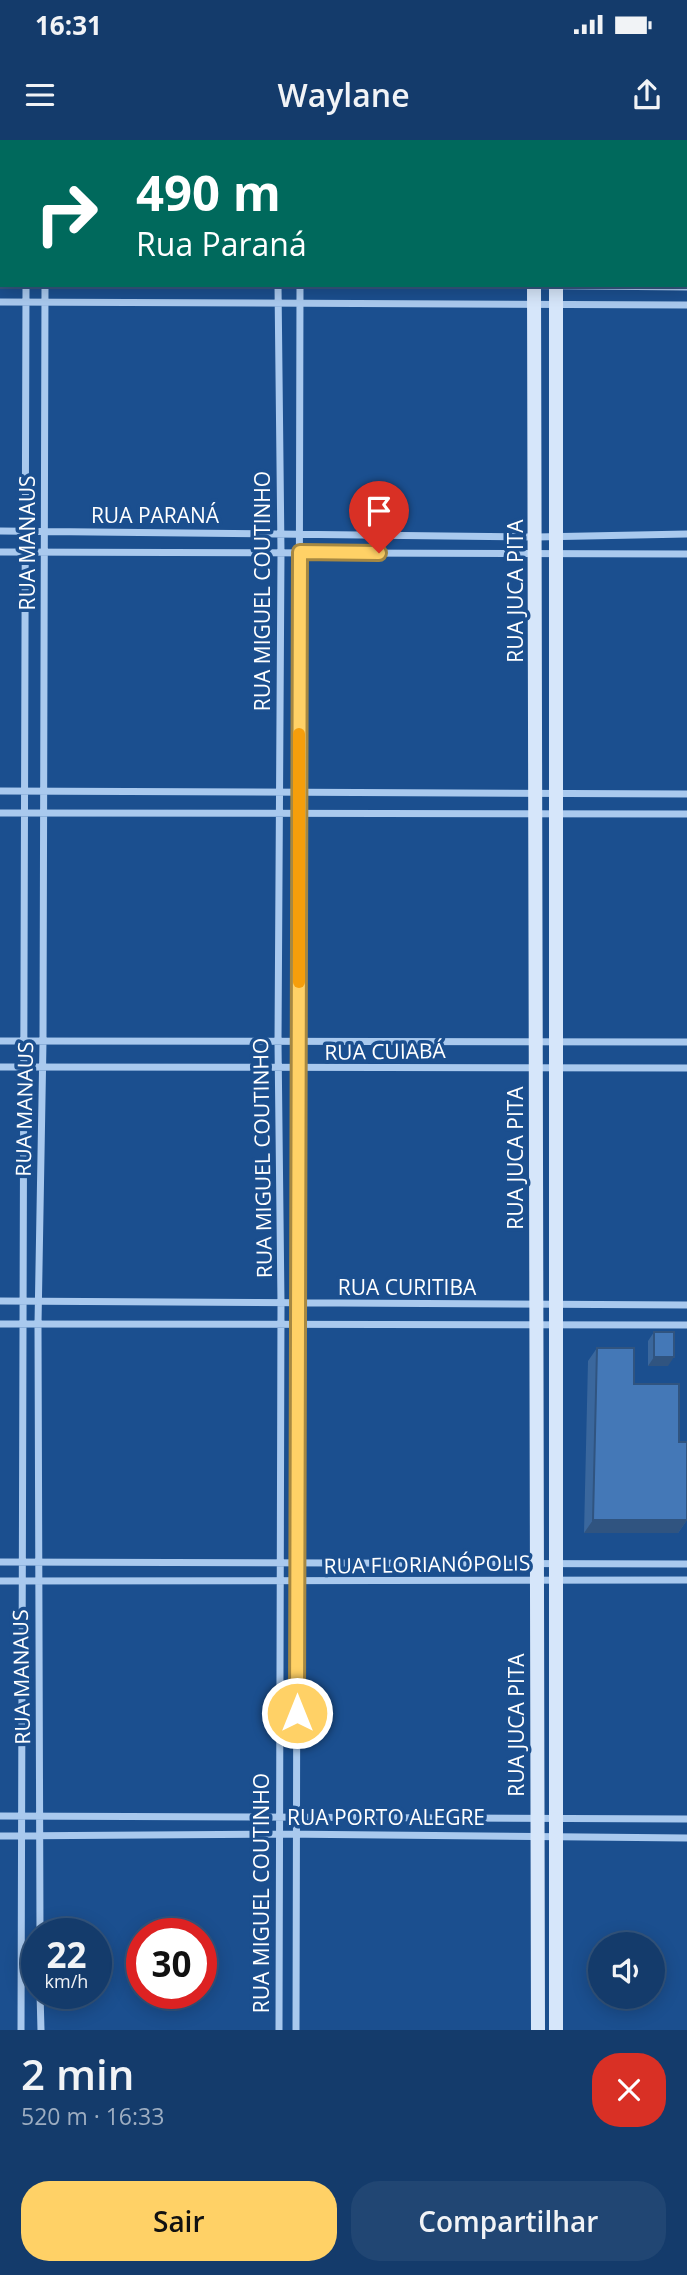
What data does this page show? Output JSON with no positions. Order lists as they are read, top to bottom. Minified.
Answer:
{"streets":{"street":["RUA PARANÁ","RUA MANAUS","RUA MIGUEL COUTINHO","RUA JUCA PITA","RUA CUIABÁ","RUA CURITIBA","RUA FLORIANÓPOLIS","RUA PORTO ALEGRE"]},"crossings":[["RUA PARANÁ","RUA MANAUS"],["RUA PARANÁ","RUA MIGUEL COUTINHO"],["RUA PARANÁ","RUA JUCA PITA"],["RUA MANAUS","RUA CUIABÁ"],["RUA MANAUS","RUA CURITIBA"],["RUA MANAUS","RUA FLORIANÓPOLIS"],["RUA MANAUS","RUA PORTO ALEGRE"],["RUA MIGUEL COUTINHO","RUA CUIABÁ"],["RUA MIGUEL COUTINHO","RUA CURITIBA"],["RUA MIGUEL COUTINHO","RUA FLORIANÓPOLIS"],["RUA MIGUEL COUTINHO","RUA PORTO ALEGRE"],["RUA JUCA PITA","RUA CUIABÁ"],["RUA JUCA PITA","RUA CURITIBA"],["RUA JUCA PITA","RUA FLORIANÓPOLIS"],["RUA JUCA PITA","RUA PORTO ALEGRE"]],"page":{"status":"16:31","header":"Waylane","turn":["490 m","Rua Paraná"],"speed":"22 km/h","limit":"30","heading":["2 min","520 m · 16:33"],"buttons":["Sair","Compartilhar"]}}
